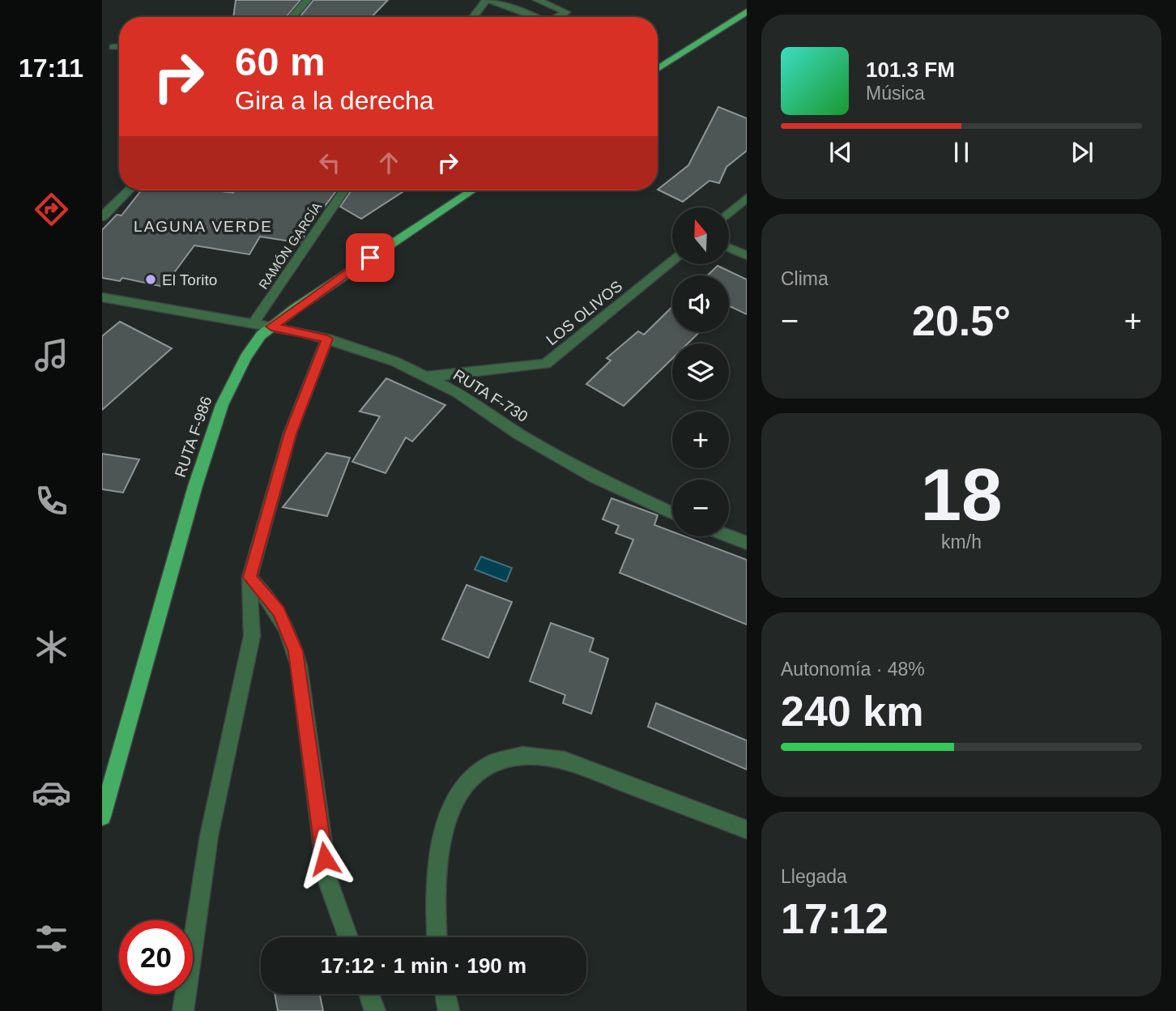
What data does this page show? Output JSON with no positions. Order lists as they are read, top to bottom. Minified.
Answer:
{"streets":{"main road":["RUTA F-986"],"street":["RAMÓN GARCÍA","LOS OLIVOS","RUTA F-730"]},"crossings":[["RAMÓN GARCÍA","RUTA F-730"],["LOS OLIVOS","RUTA F-730"],["RUTA F-730","RUTA F-986"]],"districts":["LAGUNA VERDE"],"places":["El Torito"],"north":"top","page":{"tabs":"17:11","turn":["60 m","Gira a la derecha"],"song":["101.3 FM","Música"],"map_buttons":["+","−"],"tile":["Clima",["18","km/h"],["Autonomía · 48%","240 km"],["Llegada","17:12"]],"heat":["−","20.5°","+"],"limit":"20","trip":"17:12 · 1 min · 190 m"}}
